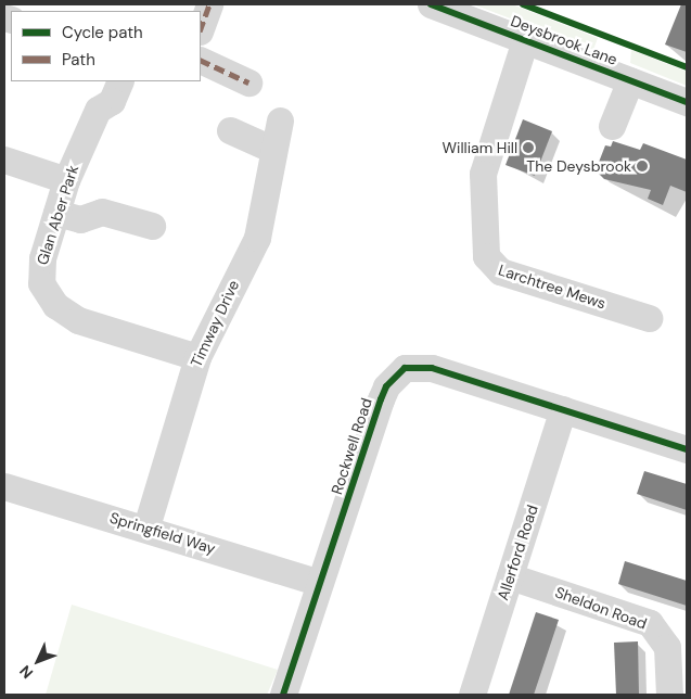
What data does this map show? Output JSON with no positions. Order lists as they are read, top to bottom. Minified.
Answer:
{"streets":{"street":["Deysbrook Lane","Glan Aber Park","Larchtree Mews","Timway Drive","Rockwell Road","Springfield Way","Allerford Road","Sheldon Road"]},"crossings":[["Deysbrook Lane","Larchtree Mews"],["Glan Aber Park","Timway Drive"],["Timway Drive","Springfield Way"],["Rockwell Road","Springfield Way"],["Rockwell Road","Allerford Road"],["Allerford Road","Sheldon Road"]],"places":["William Hill","The Deysbrook"],"legend":["Cycle path","Path"],"north":"bottom left"}
